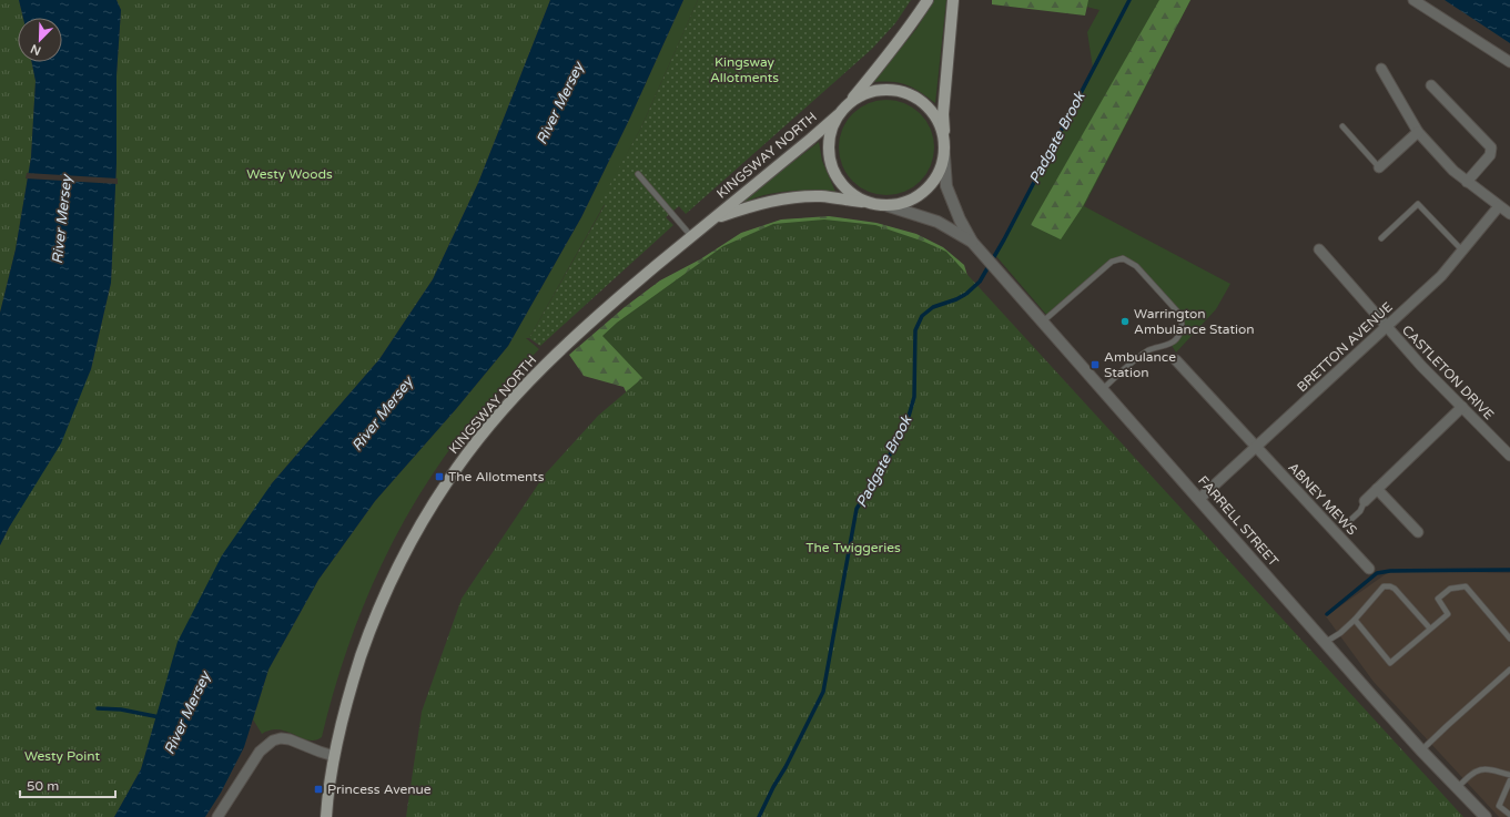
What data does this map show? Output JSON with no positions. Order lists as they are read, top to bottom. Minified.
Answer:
{"streets":{"main road":["KINGSWAY NORTH"],"street":["BRETTON AVENUE","CASTLETON DRIVE","ABNEY MEWS","FARRELL STREET"]},"crossings":[["KINGSWAY NORTH","FARRELL STREET"],["BRETTON AVENUE","CASTLETON DRIVE"],["BRETTON AVENUE","ABNEY MEWS"],["BRETTON AVENUE","FARRELL STREET"]],"water":["River Mersey","Padgate Brook"],"parks":["Kingsway Allotments","Westy Woods","The Twiggeries","Westy Point"],"places":{"other":["Warrington Ambulance Station"],"transit":["Ambulance Station","The Allotments","Princess Avenue"]},"scale_bar":"50 m","north":"bottom left"}
